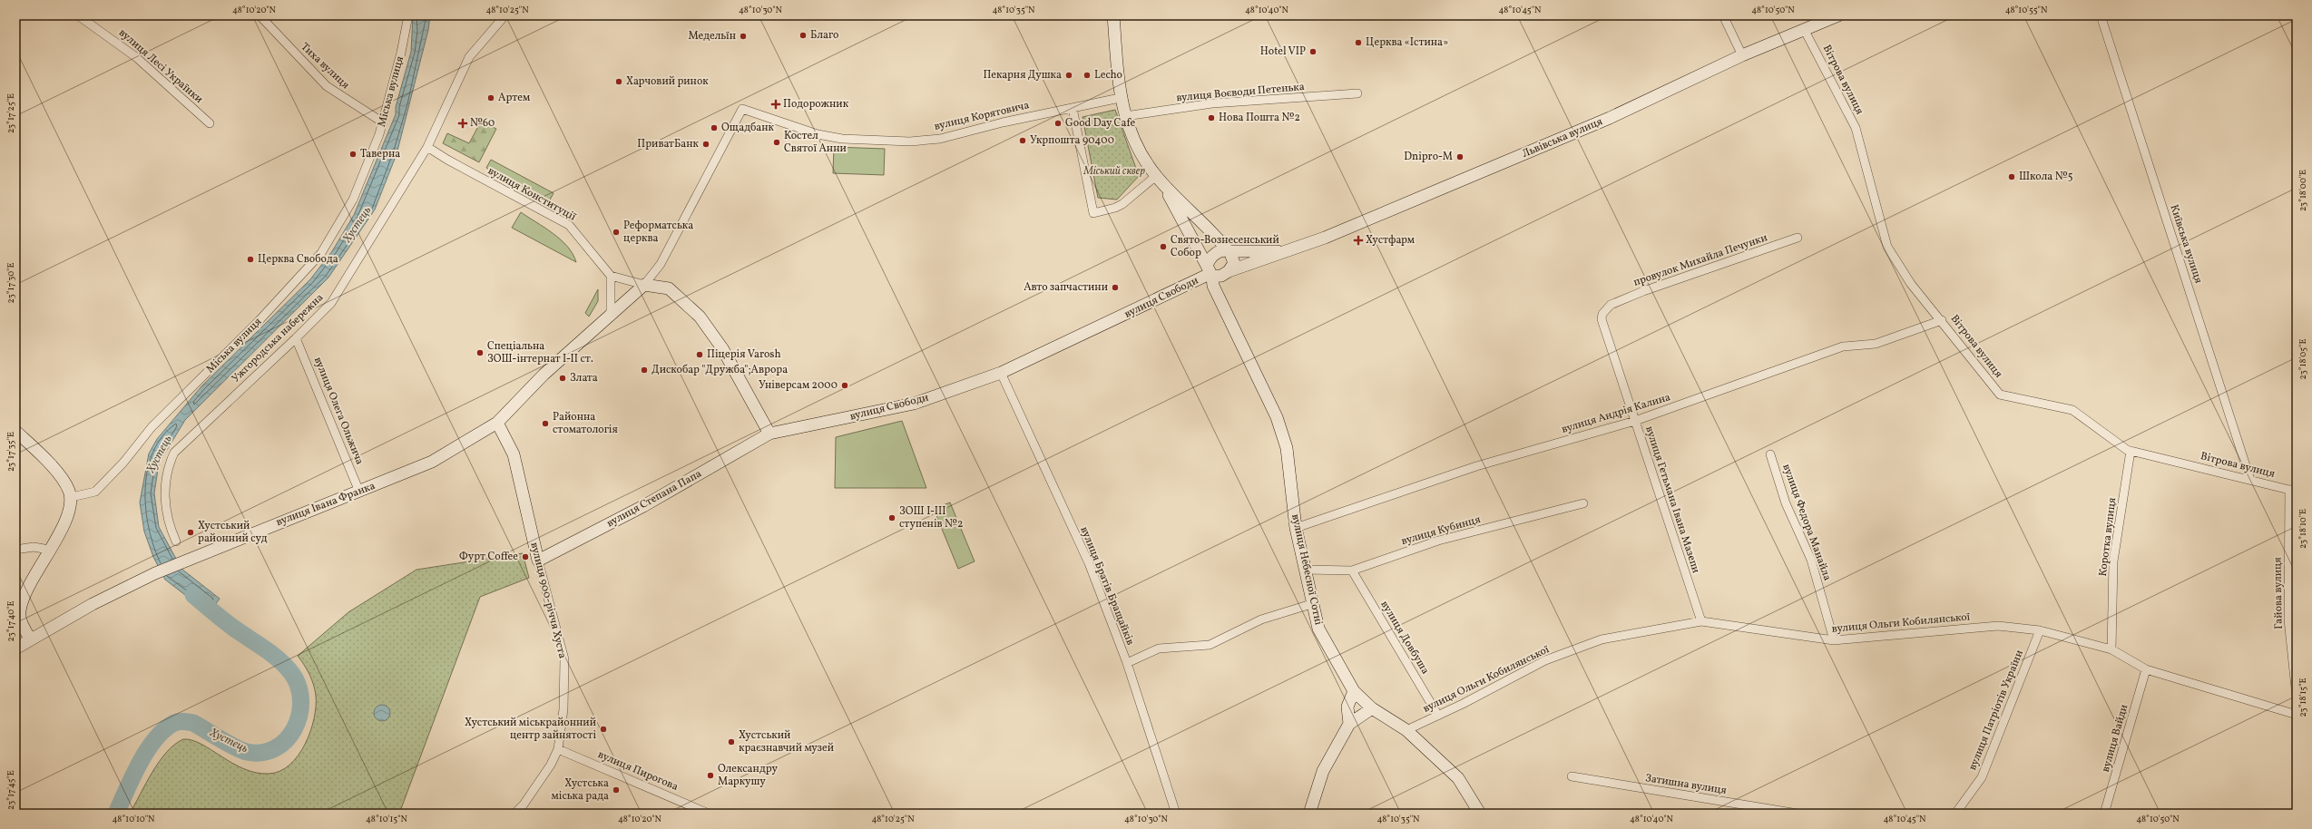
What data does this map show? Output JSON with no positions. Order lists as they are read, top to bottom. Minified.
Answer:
{"streets":{"main road":["Львівська вулиця","вулиця Свободи","вулиця Степана Папа","вулиця Івана Франка","вулиця Небесної Сотні","вулиця 900-річчя Хуста"],"street":["вулиця Лесі Українки","Тиха вулиця","Вітрова вулиця","Міська вулиця","вулиця Воєводи Петенька","вулиця Корятовича","вулиця Конституції","Київська вулиця","провулок Михайла Печунки","Ужгородська набережна","вулиця Олега Ольжича","вулиця Андрія Калина","вулиця Гетьмана Івана Мазепи","вулиця Федора Манайла","вулиця Кубинця","Коротка вулиця","вулиця Братів Бращайків","Гайова вулиця","вулиця Ольги Кобилянської","вулиця Довбуша","вулиця Патріотів України","вулиця Вайди","вулиця Пирогова","Затишна вулиця"]},"crossings":[["Тиха вулиця","Міська вулиця"],["Вітрова вулиця","Львівська вулиця"],["Вітрова вулиця","Київська вулиця"],["Вітрова вулиця","вулиця Андрія Калина"],["Вітрова вулиця","Коротка вулиця"],["Вітрова вулиця","Гайова вулиця"],["вулиця Корятовича","вулиця Івана Франка"],["Львівська вулиця","вулиця Свободи"],["Львівська вулиця","вулиця Небесної Сотні"],["вулиця Конституції","Ужгородська набережна"],["провулок Михайла Печунки","вулиця Гетьмана Івана Мазепи"],["вулиця Свободи","вулиця Степана Папа"],["вулиця Свободи","вулиця Небесної Сотні"],["вулиця Свободи","вулиця Братів Бращайків"],["Ужгородська набережна","вулиця Олега Ольжича"],["вулиця Олега Ольжича","вулиця Івана Франка"],["вулиця Андрія Калина","вулиця Гетьмана Івана Мазепи"],["вулиця Андрія Калина","вулиця Небесної Сотні"],["вулиця Степана Папа","вулиця 900-річчя Хуста"],["вулиця Гетьмана Івана Мазепи","вулиця Ольги Кобилянської"],["вулиця Івана Франка","вулиця 900-річчя Хуста"],["вулиця Федора Манайла","вулиця Ольги Кобилянської"],["вулиця Кубинця","вулиця Небесної Сотні"],["вулиця Кубинця","вулиця Довбуша"],["Коротка вулиця","вулиця Ольги Кобилянської"],["вулиця Небесної Сотні","вулиця Ольги Кобилянської"],["вулиця 900-річчя Хуста","вулиця Пирогова"],["вулиця Ольги Кобилянської","вулиця Довбуша"],["вулиця Ольги Кобилянської","вулиця Патріотів України"],["вулиця Ольги Кобилянської","вулиця Вайди"]],"water":["Хустець"],"parks":["Міський сквер"],"places":{"other":["Благо","Медельїн","Церква «Істина»","Hotel VIP","Пекарня Душка","Lecho","Харчовий ринок","Артем","Нова Пошта №2","Good Day Cafe","Ощадбанк","Укрпошта 90400","Костел Святої Анни","ПриватБанк","Таверна","Dnipro-M","Школа №5","Реформатська церква","Свято-Вознесенський Собор","Церква Свобода","Авто запчастини","Спеціальна ЗОШ-інтернат І-ІІ ст.","Піцерія Varosh","Дискобар \"Дружба\";Аврора","Злата","Універсам 2000","Районна стоматологія","ЗОШ І-ІІІ ступенів №2","Хустський районний суд","Фурт Coffee","Хустський міськрайонний центр зайнятості","Хустський краєзнавчий музей","Олександру Маркушу","Хустська міська рада"],"health":["Подорожник","№60","Хустфарм"]},"coordinates":["48°10'20\"N","48°10'25\"N","48°10'30\"N","48°10'35\"N","48°10'40\"N","48°10'45\"N","48°10'50\"N","48°10'55\"N","23°17'25\"E","23°18'00\"E","23°17'30\"E","23°18'05\"E","23°17'35\"E","23°18'10\"E","23°17'40\"E","23°18'15\"E","23°17'45\"E","48°10'10\"N","48°10'15\"N"]}
